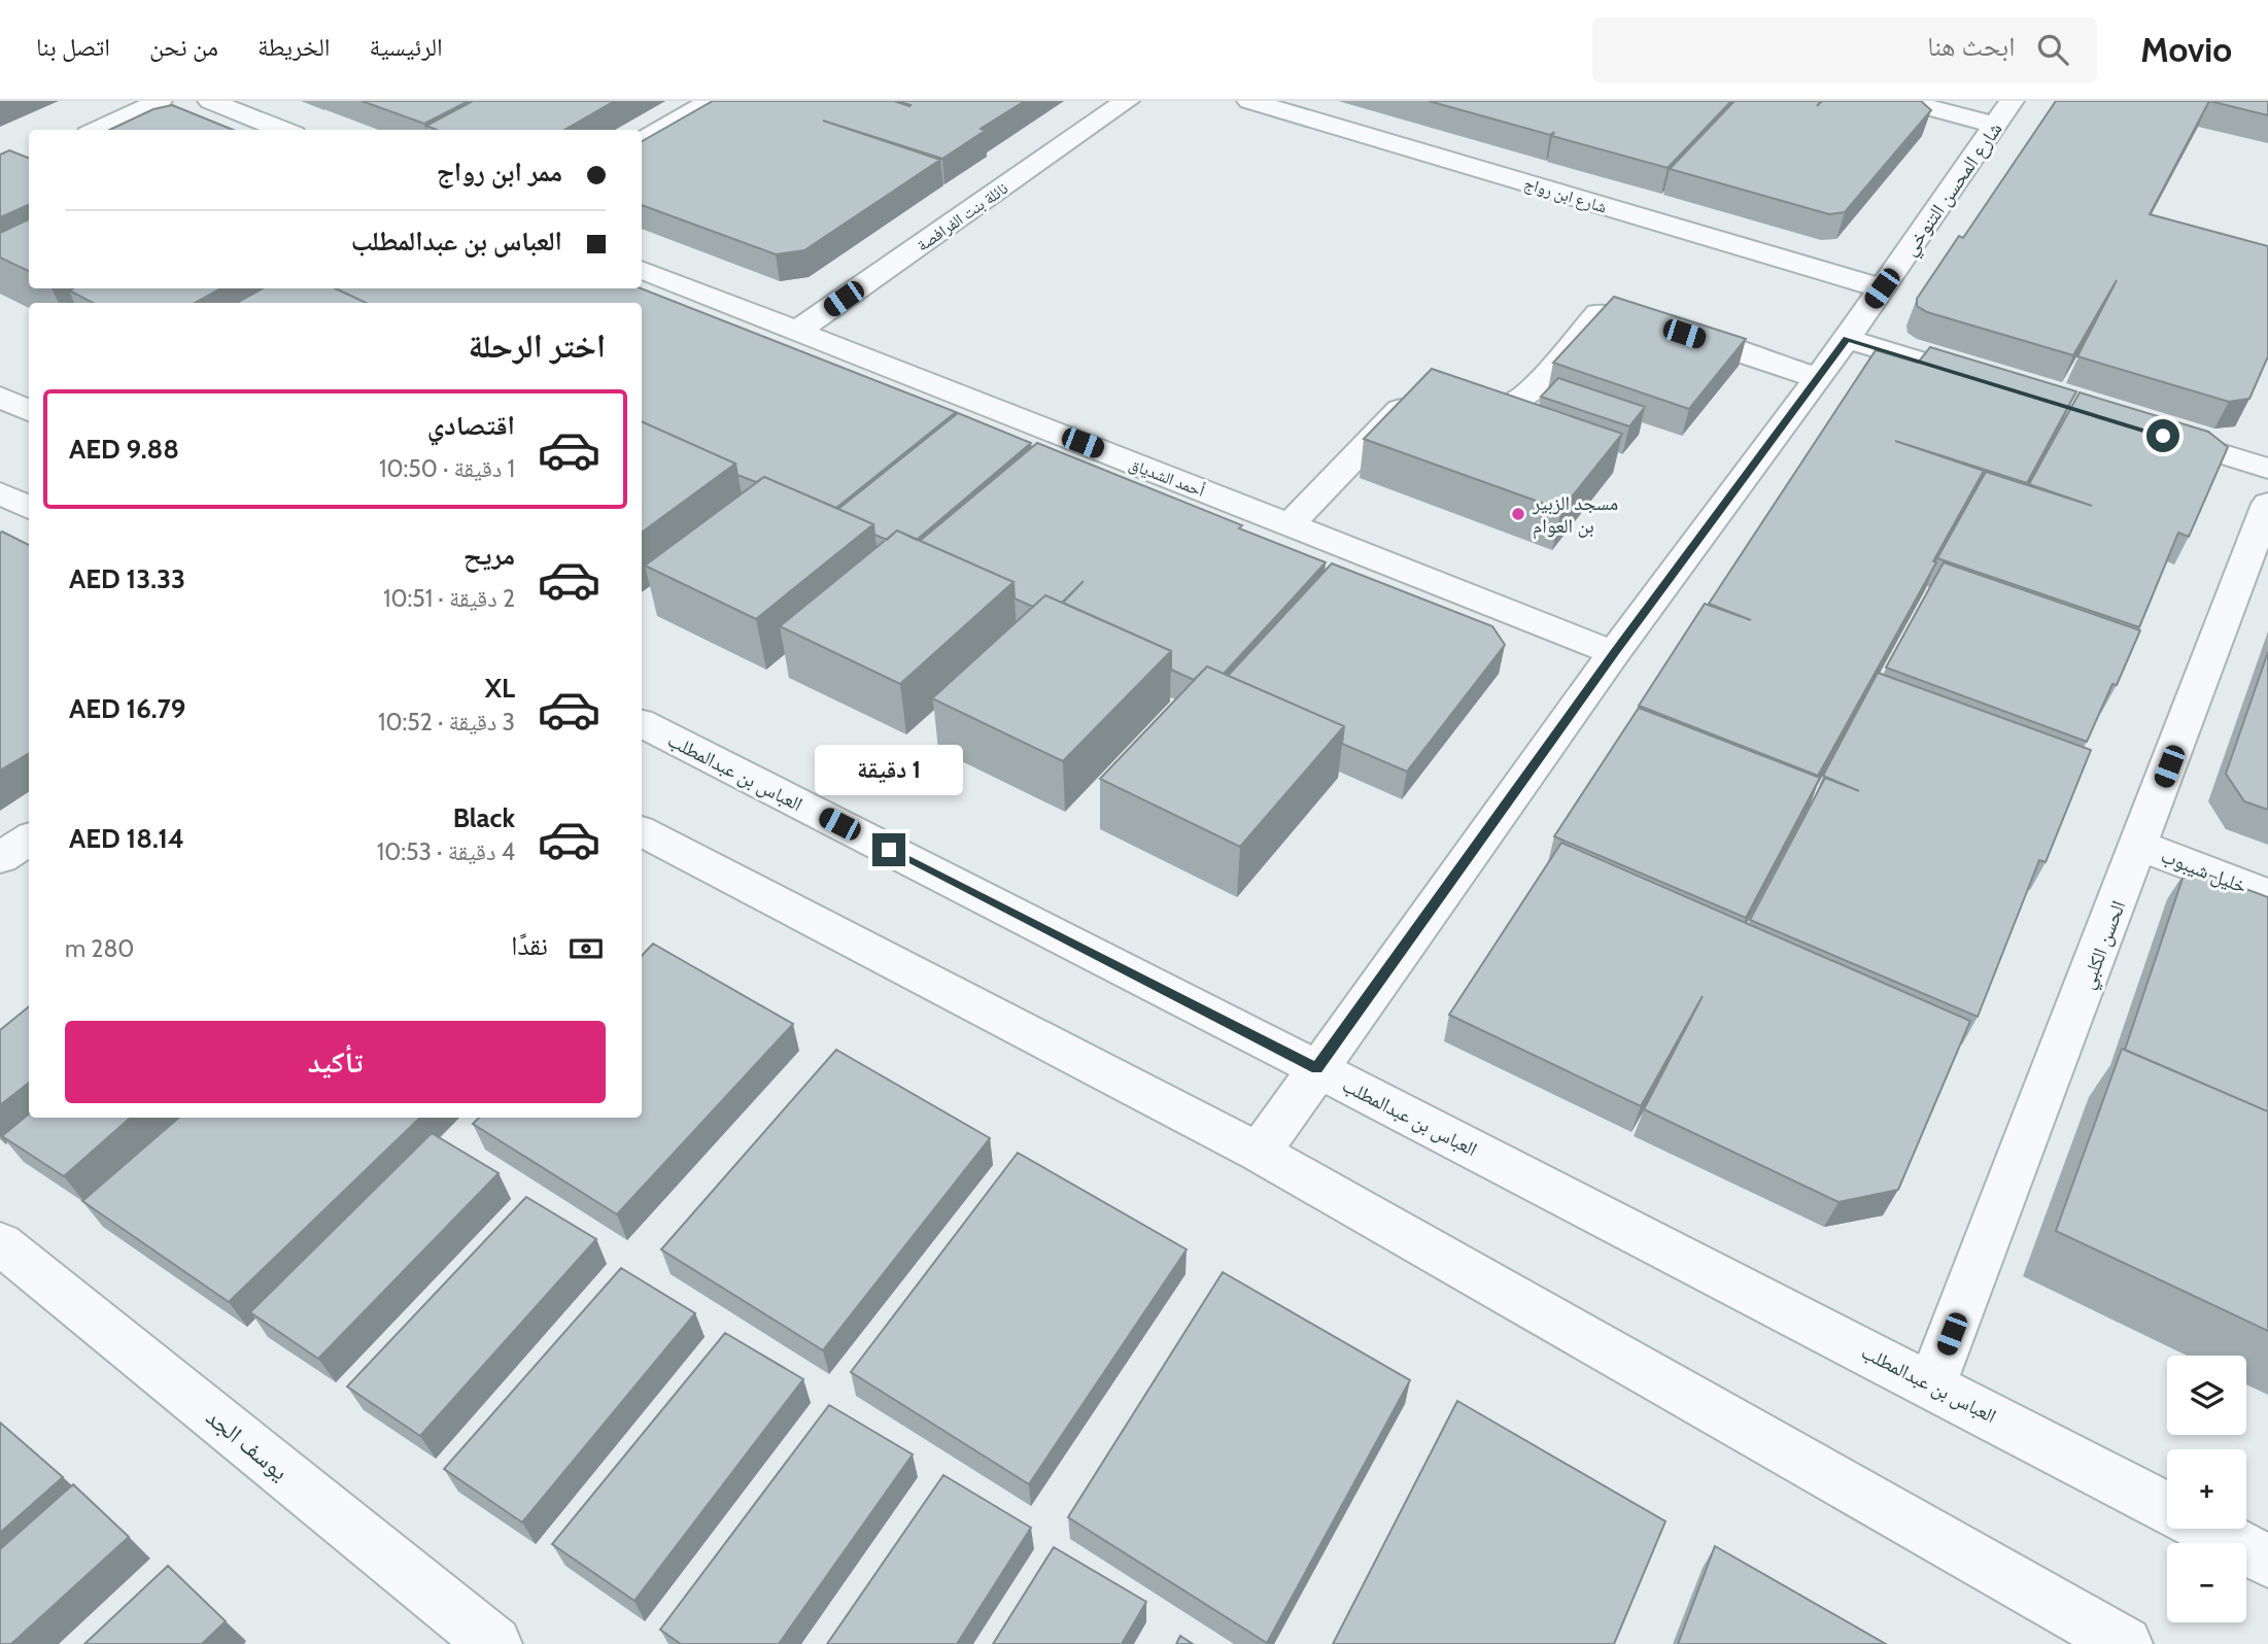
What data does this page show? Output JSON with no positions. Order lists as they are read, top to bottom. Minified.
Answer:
{"streets":{"street":["شارع المحسن التنوخي","شارع ابن رواج","نائلة بنت الفرافصة","أحمد الشدياق","العباس بن عبدالمطلب","خليل شيبوب","الحسن الكلبي","يوسف الجد"]},"crossings":[["شارع المحسن التنوخي","شارع ابن رواج"],["شارع المحسن التنوخي","أحمد الشدياق"],["شارع المحسن التنوخي","العباس بن عبدالمطلب"],["نائلة بنت الفرافصة","أحمد الشدياق"],["العباس بن عبدالمطلب","الحسن الكلبي"],["خليل شيبوب","الحسن الكلبي"]],"places":["مسجد الزبير بن العوام"],"page":{"header":"Movio","search":"ابحث هنا","nav":["الرئيسية","الخريطة","من نحن","اتصل بنا"],"banner":["ممر ابن رواج","العباس بن عبدالمطلب"],"heading":"اختر الرحلة","list":[{"name":"اقتصادي","note":"1 دقيقة · 10:50","value":"AED 9.88"},{"name":"مريح","note":"2 دقيقة · 10:51","value":"AED 13.33"},{"name":"XL","note":"3 دقيقة · 10:52","value":"AED 16.79"},{"name":"Black","note":"4 دقيقة · 10:53","value":"AED 18.14"}],"bubble":"1 دقيقة","pay":["نقدًا","280 m"],"buttons":"تأكيد","map_buttons":["+","−"]}}
